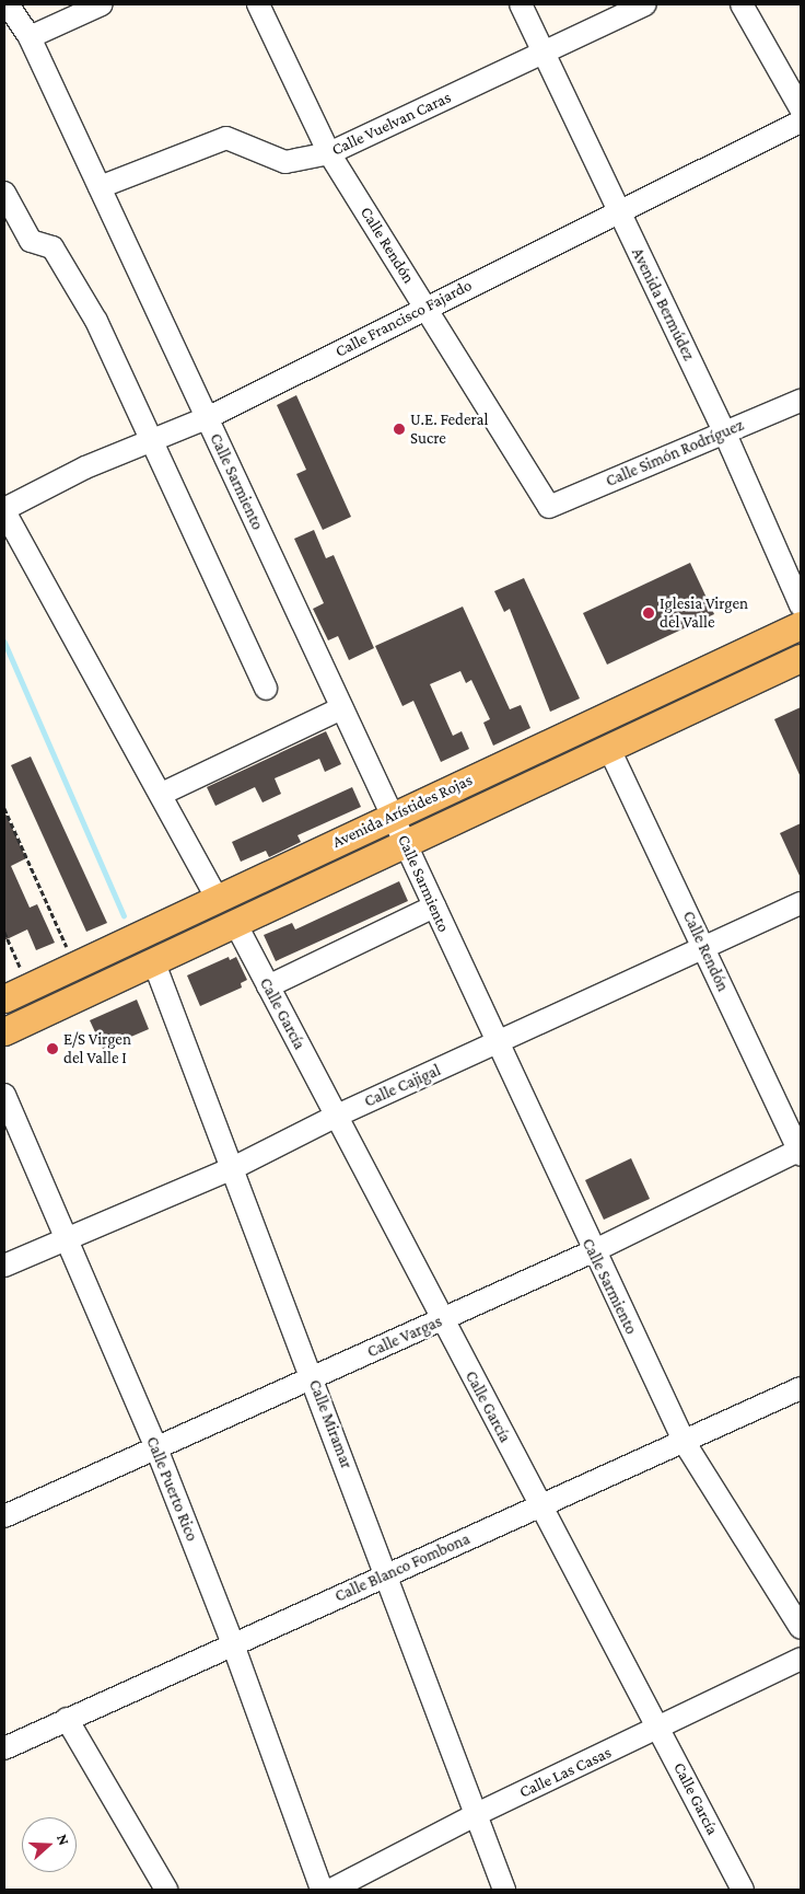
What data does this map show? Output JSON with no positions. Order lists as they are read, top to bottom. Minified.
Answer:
{"streets":{"main road":["Avenida Arístides Rojas"],"street":["Calle Vuelvan Caras","Calle Rendón","Avenida Bermúdez","Calle Francisco Fajardo","Calle Simón Rodríguez","Calle Sarmiento","Calle García","Calle Cajigal","Calle Vargas","Calle Miramar","Calle Puerto Rico","Calle Blanco Fombona","Calle Las Casas"]},"crossings":[["Calle Vuelvan Caras","Calle Rendón"],["Calle Vuelvan Caras","Avenida Bermúdez"],["Calle Vuelvan Caras","Calle Sarmiento"],["Calle Rendón","Calle Francisco Fajardo"],["Calle Rendón","Calle Simón Rodríguez"],["Calle Rendón","Avenida Arístides Rojas"],["Calle Rendón","Calle Cajigal"],["Calle Rendón","Calle Vargas"],["Avenida Bermúdez","Calle Francisco Fajardo"],["Avenida Bermúdez","Calle Simón Rodríguez"],["Calle Francisco Fajardo","Calle Sarmiento"],["Calle Sarmiento","Avenida Arístides Rojas"],["Calle Sarmiento","Calle Cajigal"],["Calle Sarmiento","Calle Vargas"],["Calle Sarmiento","Calle Blanco Fombona"],["Avenida Arístides Rojas","Calle García"],["Avenida Arístides Rojas","Calle Miramar"],["Calle García","Calle Cajigal"],["Calle García","Calle Vargas"],["Calle García","Calle Blanco Fombona"],["Calle García","Calle Las Casas"],["Calle Cajigal","Calle Miramar"],["Calle Cajigal","Calle Puerto Rico"],["Calle Vargas","Calle Miramar"],["Calle Vargas","Calle Puerto Rico"],["Calle Miramar","Calle Blanco Fombona"],["Calle Miramar","Calle Las Casas"],["Calle Puerto Rico","Calle Blanco Fombona"]],"places":["U.E. Federal Sucre","Iglesia Virgen del Valle","E/S Virgen del Valle I"],"north":"right"}
